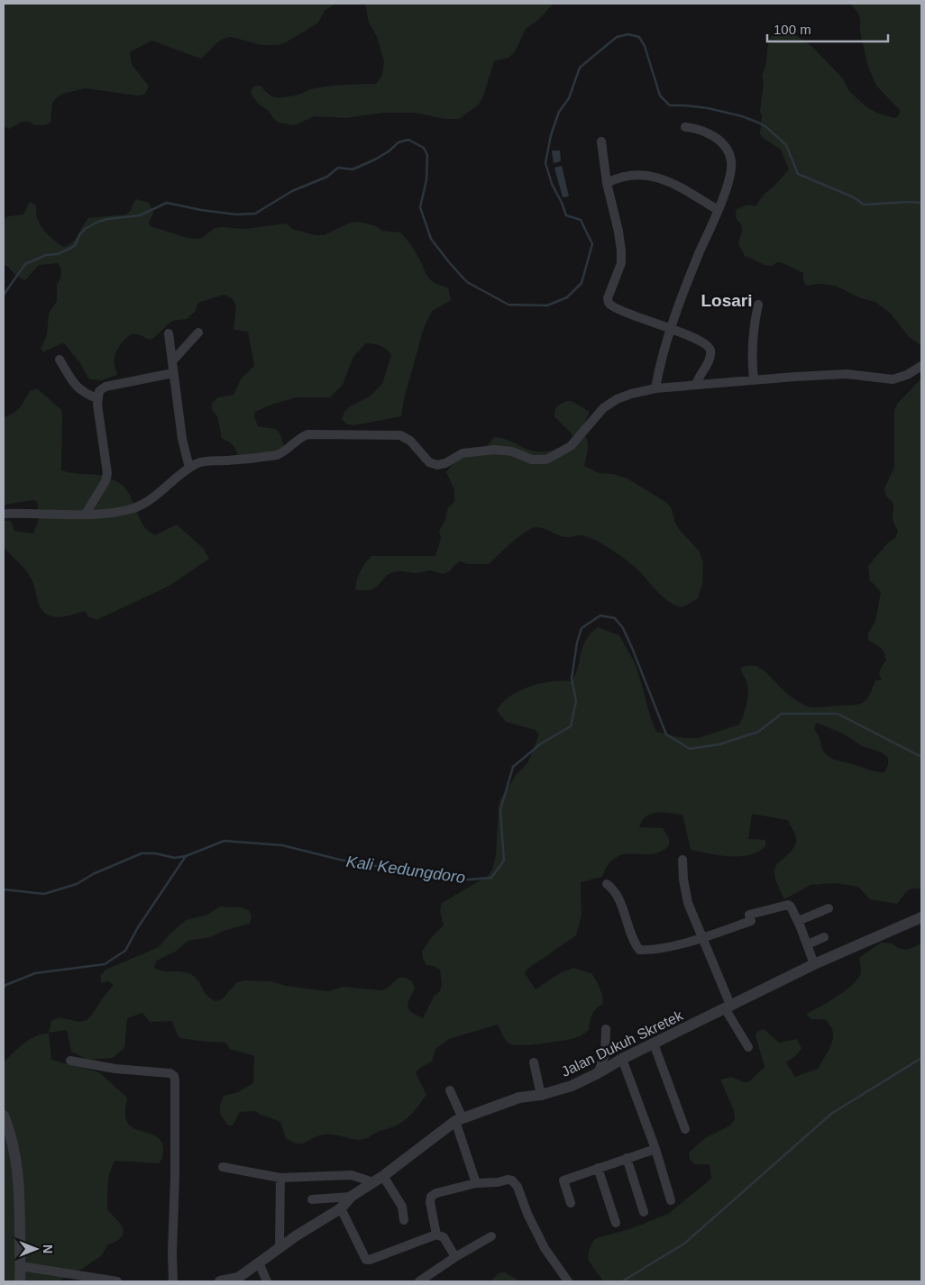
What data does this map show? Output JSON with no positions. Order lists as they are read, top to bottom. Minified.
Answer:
{"streets":{"street":["Jalan Dukuh Skretek"]},"districts":["Losari"],"water":["Kali Kedungdoro"],"scale_bar":"100 m","north":"right"}
